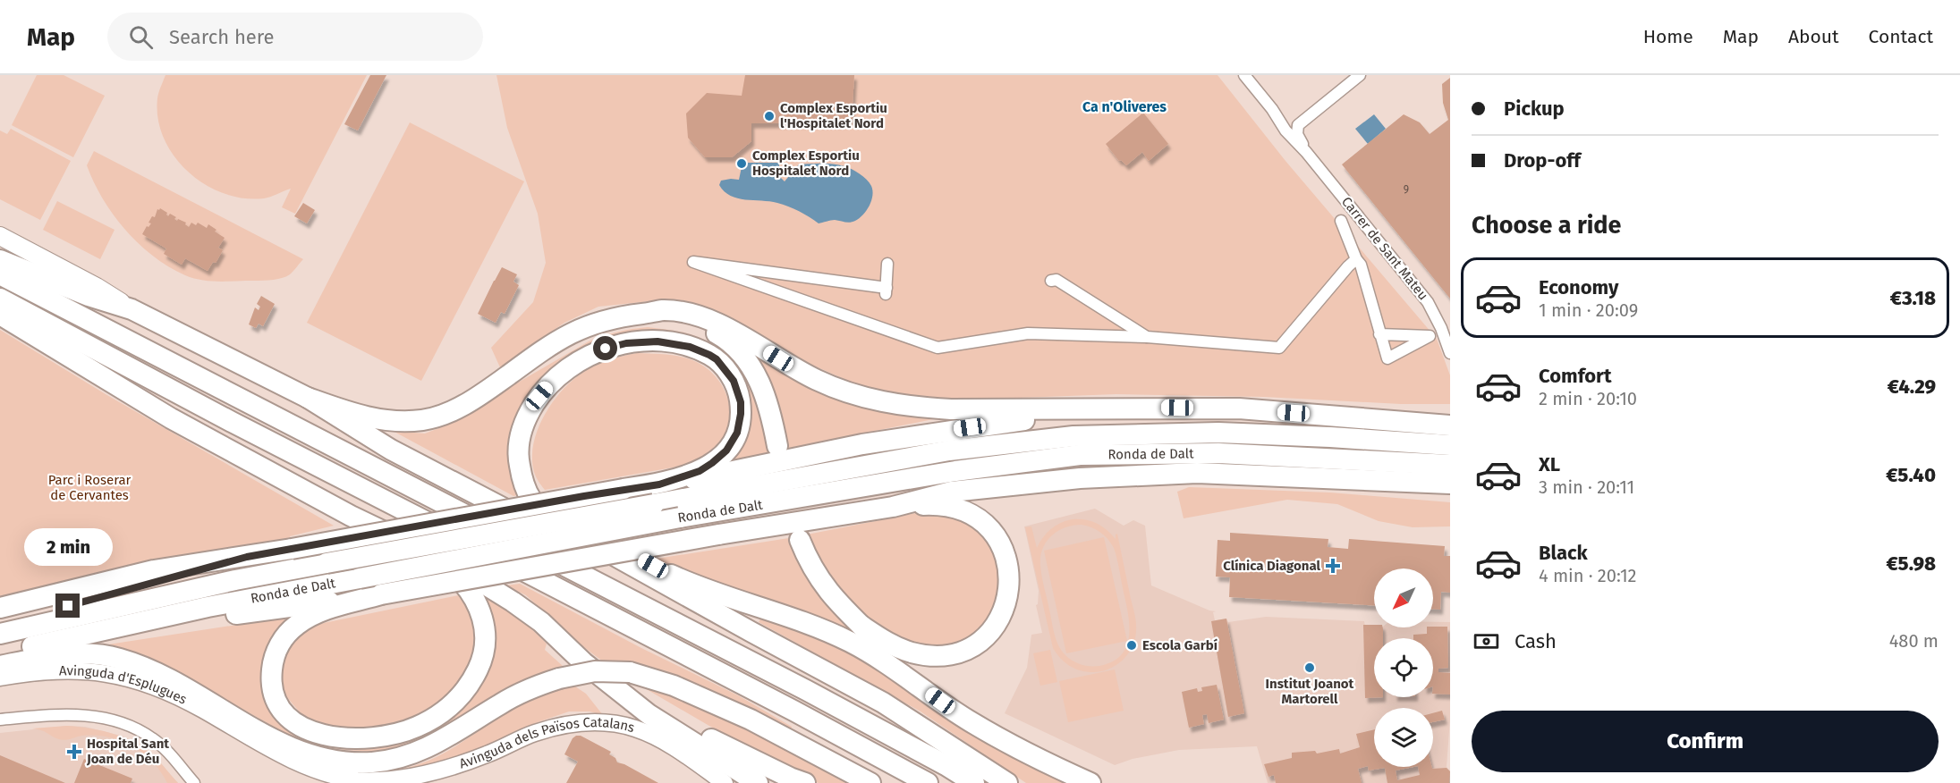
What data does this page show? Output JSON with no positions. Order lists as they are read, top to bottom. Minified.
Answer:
{"streets":{"highway":["Ronda de Dalt"],"street":["Carrer de Sant Mateu","Avinguda d'Esplugues","Avinguda dels Països Catalans"]},"crossings":[["Avinguda d'Esplugues","Avinguda dels Països Catalans"]],"districts":["Ca n'Oliveres"],"parks":["Parc i Roserar de Cervantes"],"places":{"other":["Complex Esportiu l'Hospitalet Nord","Complex Esportiu Hospitalet Nord","Escola Garbí","Institut Joanot Martorell"],"health":["Clínica Diagonal","Hospital Sant Joan de Déu"]},"house_numbers":["9"],"north":"bottom left","page":{"header":"Map","search":"Search here","nav":["Home","Map","About","Contact"],"banner":["Pickup","Drop-off"],"heading":"Choose a ride","list":[{"name":"Economy","note":"1 min · 20:09","value":"€3.18"},{"name":"Comfort","note":"2 min · 20:10","value":"€4.29"},{"name":"XL","note":"3 min · 20:11","value":"€5.40"},{"name":"Black","note":"4 min · 20:12","value":"€5.98"}],"bubble":"2 min","pay":["Cash","480 m"],"buttons":"Confirm"}}
